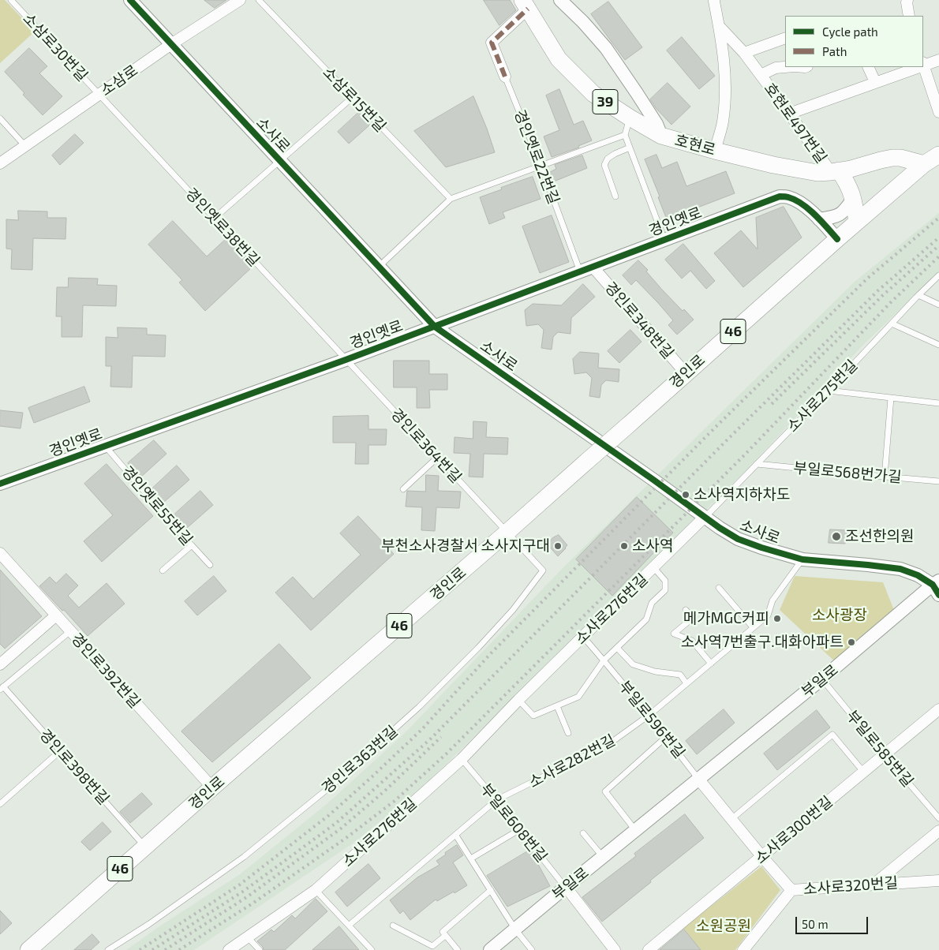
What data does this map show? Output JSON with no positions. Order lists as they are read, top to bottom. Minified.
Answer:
{"streets":{"main road":["39","호현로","46","경인로"],"street":["소삼로","호현로497번길","소사로","경인옛로22번길","경인옛로","경인로348번길","소사로276번길","경인로392번길","부일로","소사로300번길","소사로320번길"],"lane":["소삼로30번길","소삼로15번길","경인옛로38번길","소사로275번길","경인로364번길","부일로568번가길","경인옛로55번길","부일로596번길","부일로585번길","경인로363번길","소사로282번길","경인로398번길","부일로608번길"]},"crossings":[["소삼로30번길","소삼로"],["소삼로30번길","경인옛로38번길"],["소삼로","소사로"],["소삼로","경인옛로38번길"],["소삼로15번길","소사로"],["호현로497번길","호현로"],["소사로","경인옛로"],["소사로","경인옛로38번길"],["소사로","소사로275번길"],["소사로","소사로276번길"],["소사로","부일로"],["소사로","소사로282번길"],["호현로","경인옛로22번길"],["호현로","경인로"],["경인옛로22번길","경인옛로"],["경인옛로","경인옛로38번길"],["경인옛로","경인로348번길"],["경인옛로","경인로"],["경인옛로","경인로364번길"],["경인옛로","경인옛로55번길"],["경인옛로38번길","경인로364번길"],["경인로348번길","경인로"],["경인로","경인로364번길"],["경인로","경인로392번길"],["경인로","경인로363번길"],["경인로","경인로398번길"],["소사로275번길","부일로568번가길"],["소사로275번길","소사로276번길"],["경인로364번길","경인로363번길"],["소사로276번길","부일로596번길"],["소사로276번길","부일로608번길"],["부일로","부일로596번길"],["부일로","부일로585번길"],["부일로","부일로608번길"],["부일로596번길","소사로282번길"],["부일로585번길","소사로300번길"],["소사로282번길","부일로608번길"]],"parks":["소사광장","소원공원"],"places":["소사역지하차도","조선한의원","부천소사경찰서 소사지구대","소사역","메가MGC커피","소사역7번출구.대화아파트"],"legend":["Cycle path","Path"],"scale_bar":"50 m"}
